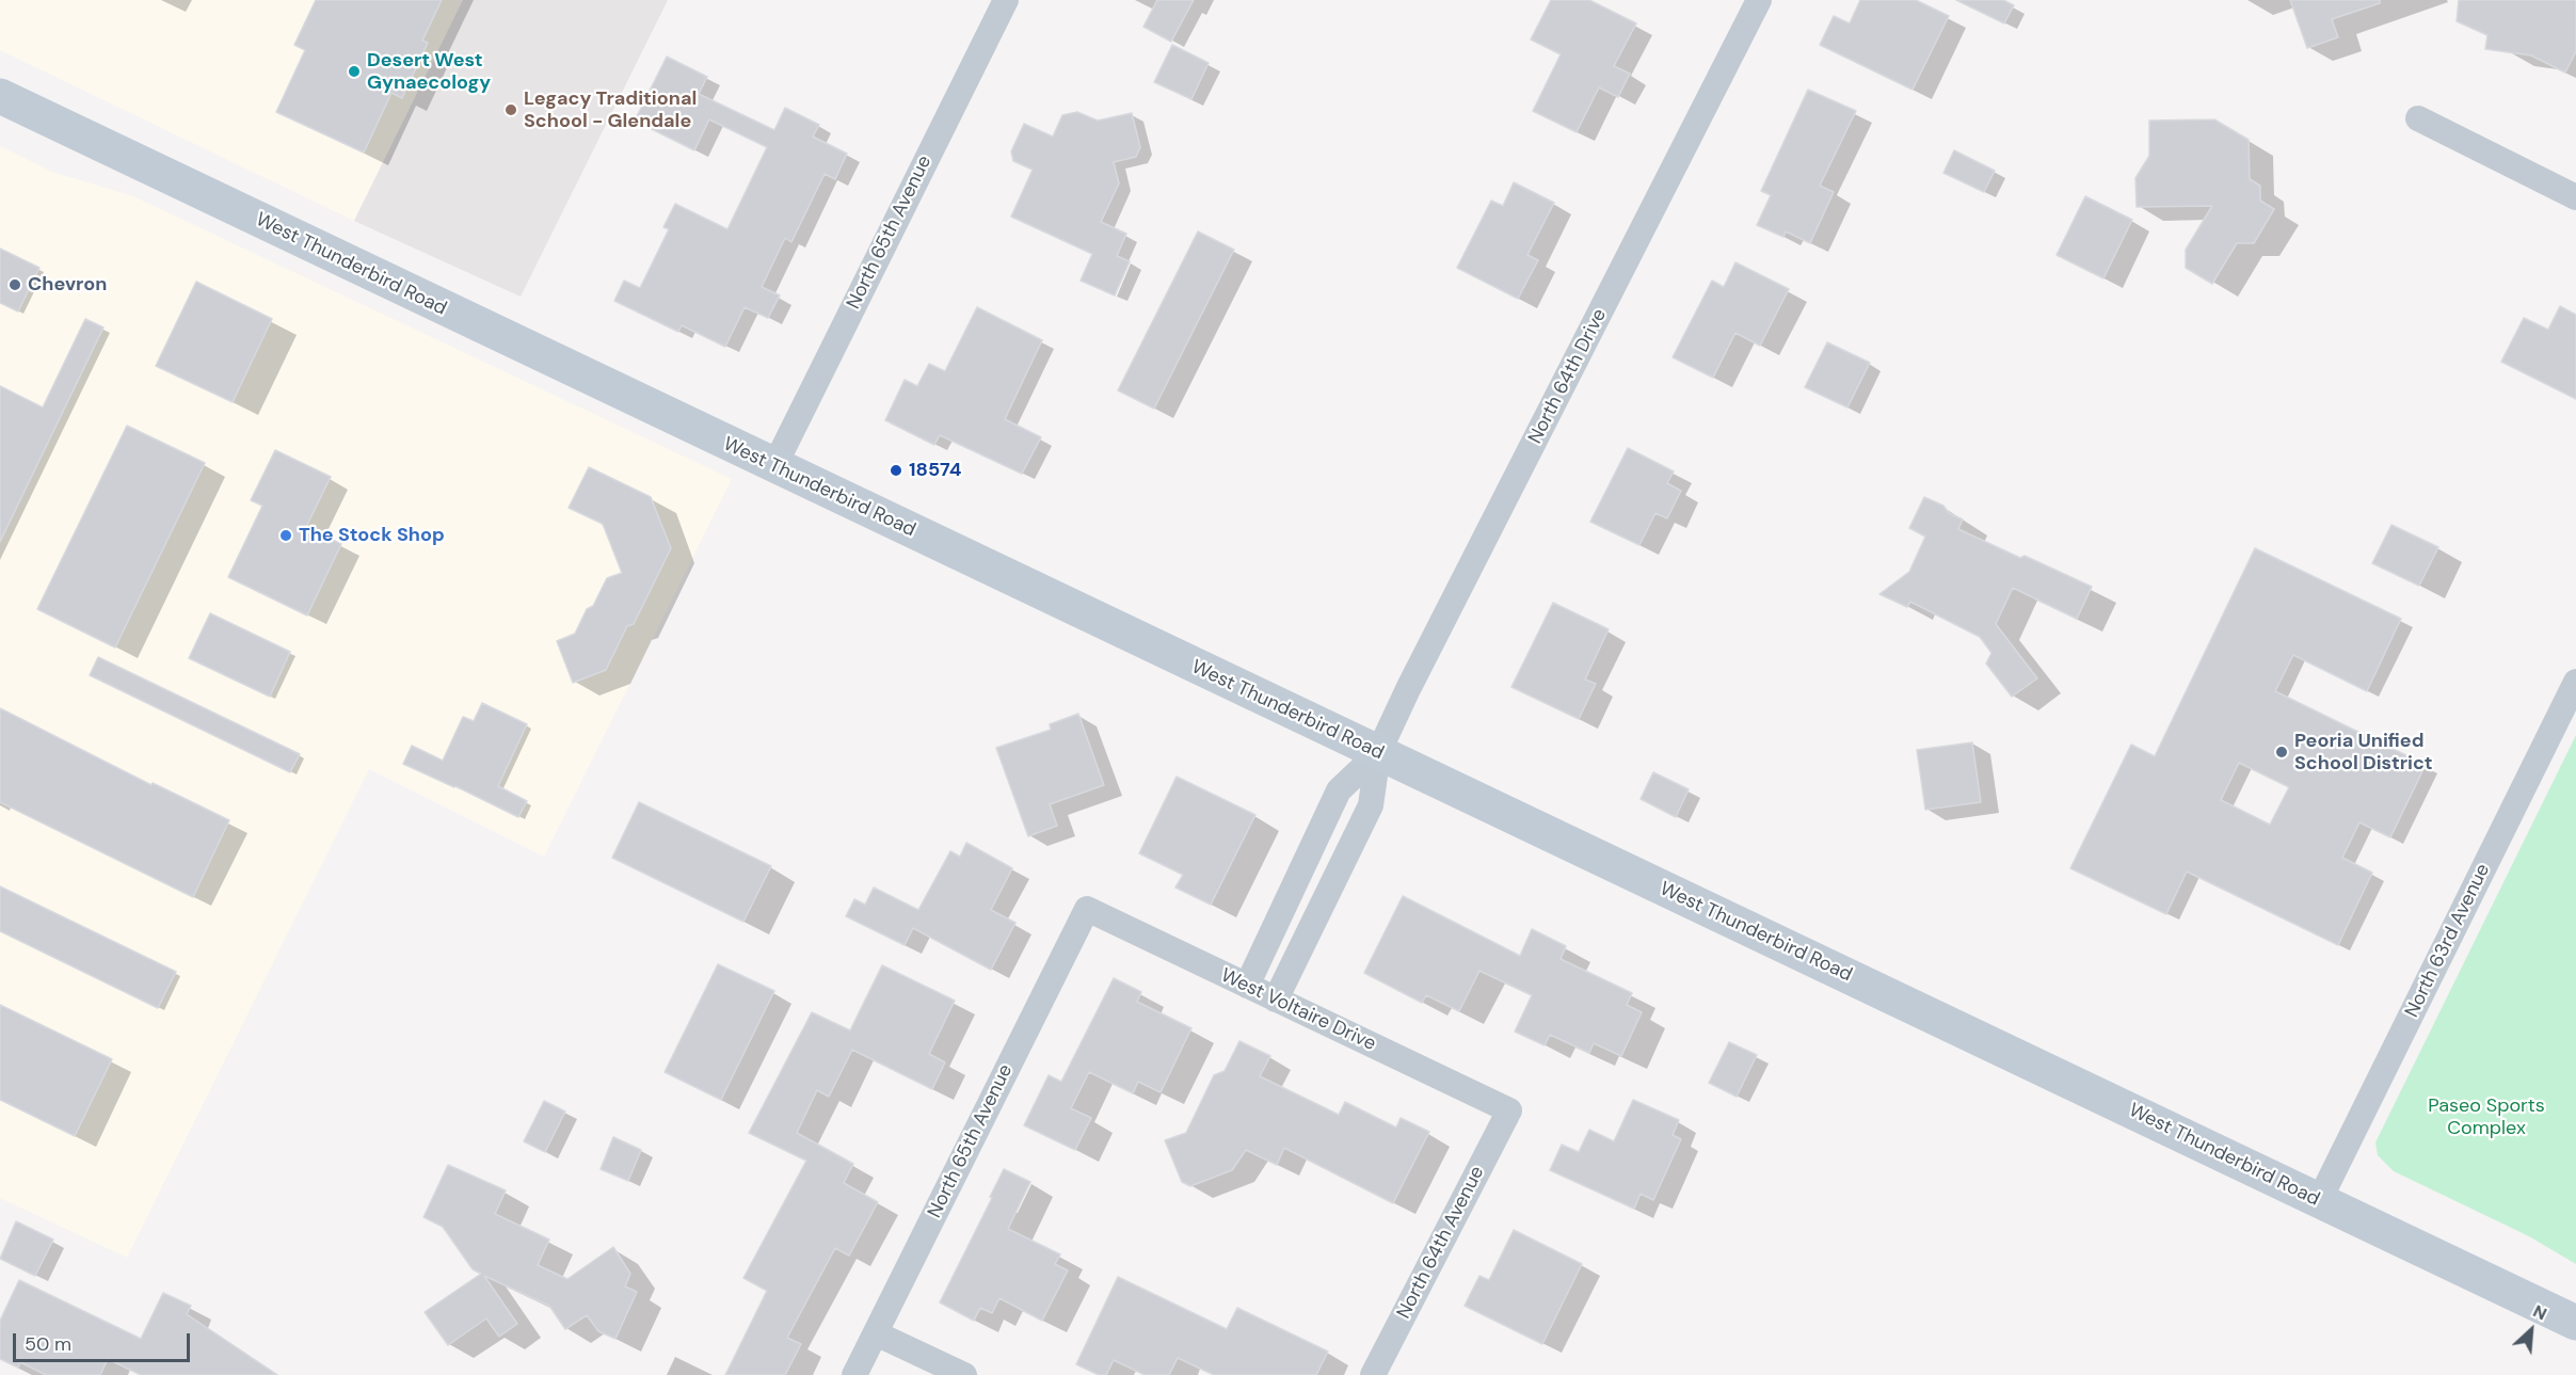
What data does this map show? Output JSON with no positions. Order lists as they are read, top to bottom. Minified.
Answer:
{"streets":{"main road":["West Thunderbird Road"],"street":["North 65th Avenue","North 64th Drive","North 63rd Avenue","West Voltaire Drive","North 64th Avenue"]},"crossings":[["North 65th Avenue","West Thunderbird Road"],["North 65th Avenue","West Voltaire Drive"],["West Thunderbird Road","North 64th Drive"],["West Thunderbird Road","North 63rd Avenue"],["North 64th Drive","West Voltaire Drive"],["West Voltaire Drive","North 64th Avenue"]],"parks":["Paseo Sports Complex"],"places":["Desert West Gynaecology","Legacy Traditional School - Glendale","Chevron","18574","The Stock Shop","Peoria Unified School District"],"scale_bar":"50 m","north":"top right"}
